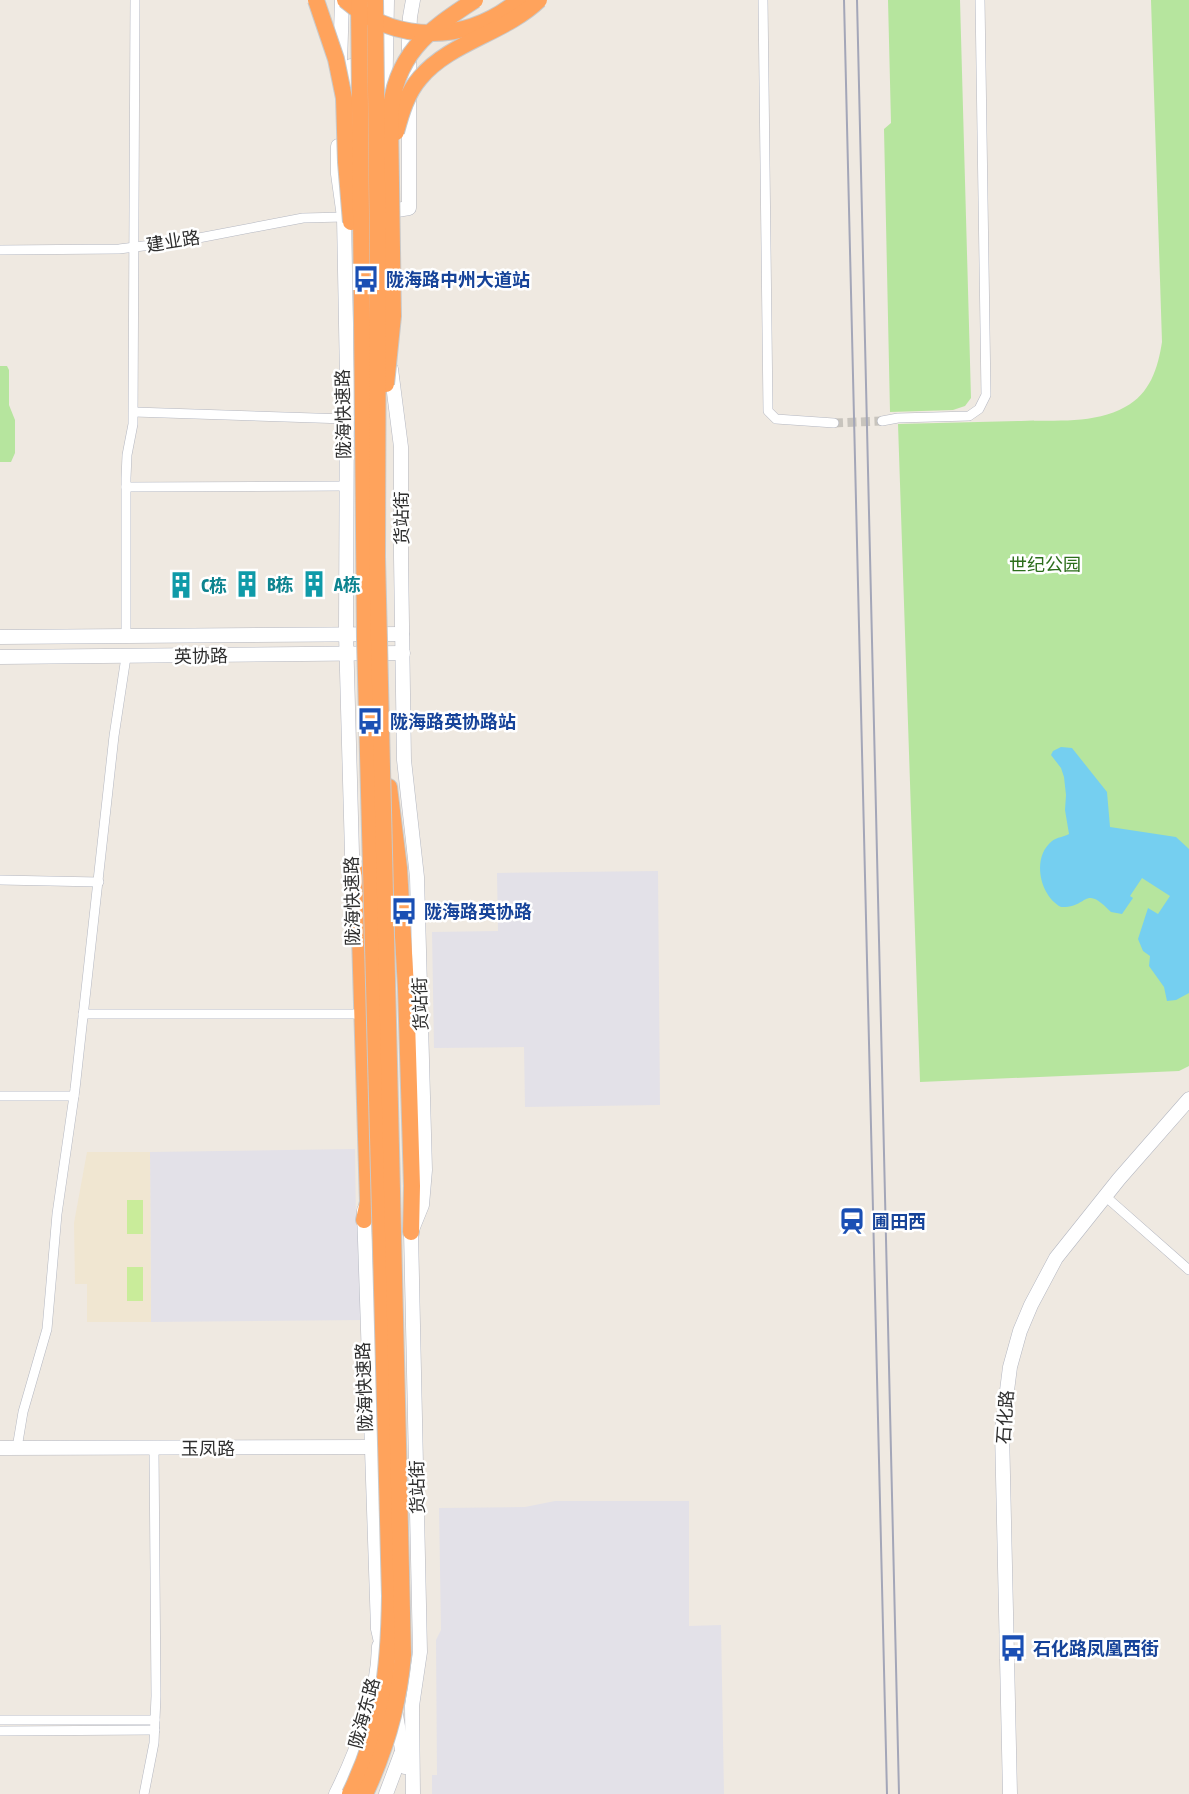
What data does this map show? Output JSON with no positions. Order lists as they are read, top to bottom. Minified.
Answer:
{"streets":{"highway":["陇海快速路"],"street":["建业路","货站街","英协路","石化路","玉凤路","陇海东路"]},"crossings":[["货站街","英协路"],["货站街","玉凤路"]],"parks":["世纪公园"],"places":{"bus stop":["陇海路中州大道站","陇海路英协路站","陇海路英协路","石化路凤凰西街"],"building":["B栋","A栋","C栋"],"station":["圃田西"]}}
